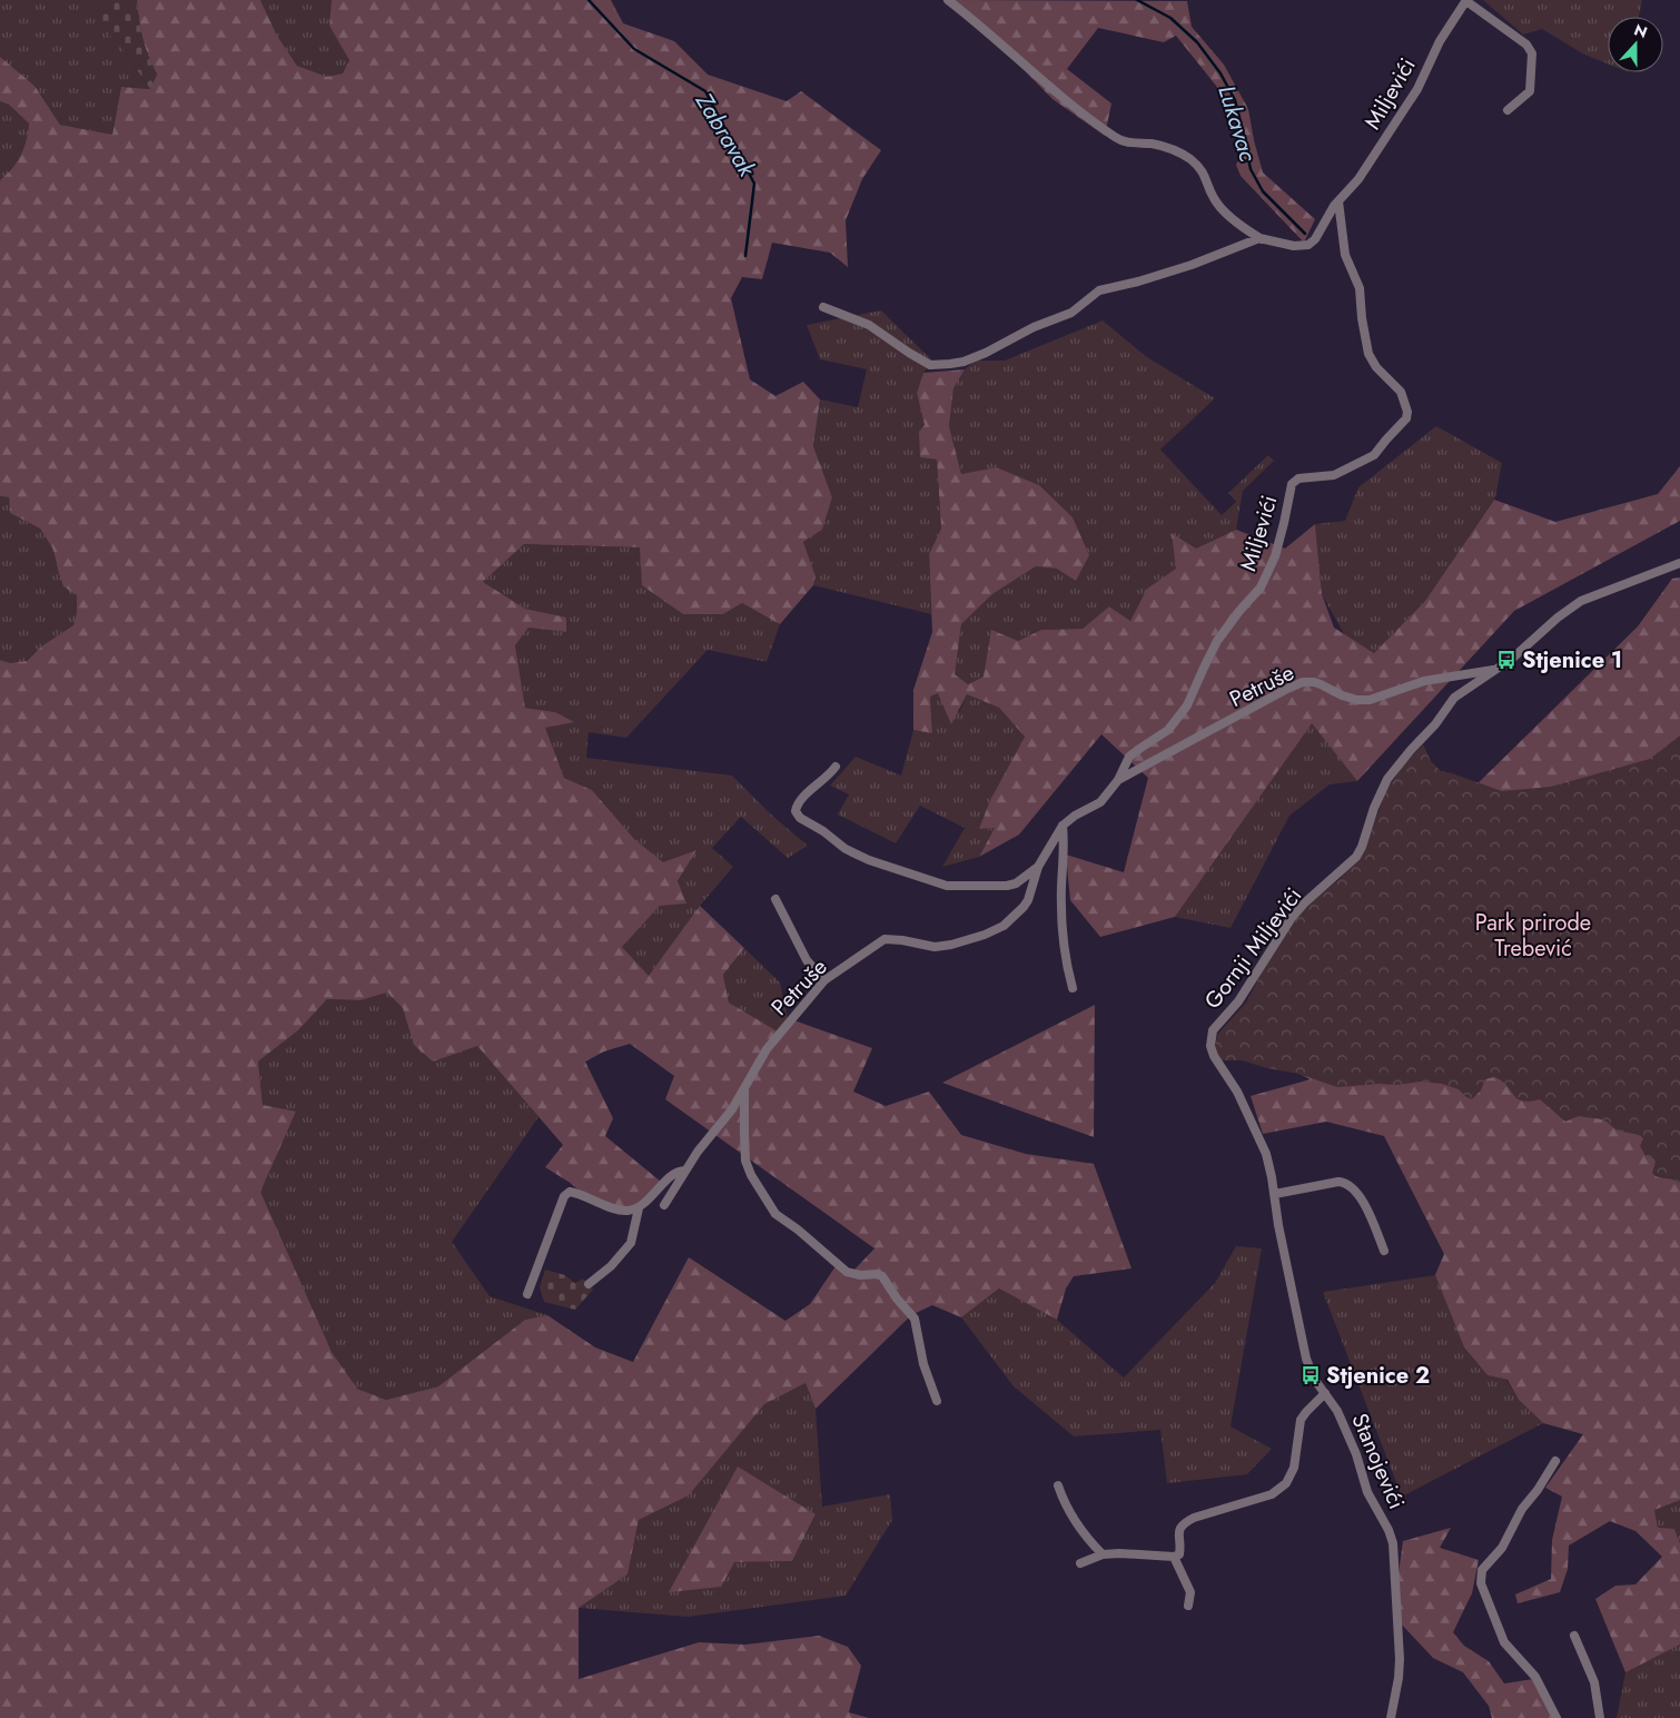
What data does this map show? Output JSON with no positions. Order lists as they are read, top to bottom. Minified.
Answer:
{"streets":{"street":["Miljevići","Petruše","Gornji Miljevići","Stanojevići"]},"crossings":[["Miljevići","Petruše"],["Petruše","Gornji Miljevići"],["Gornji Miljevići","Stanojevići"]],"water":["Lukavac","Zabravak"],"parks":["Park prirode Trebević"],"places":{"bus stop":["Stjenice 1","Stjenice 2"]},"north":"top"}
